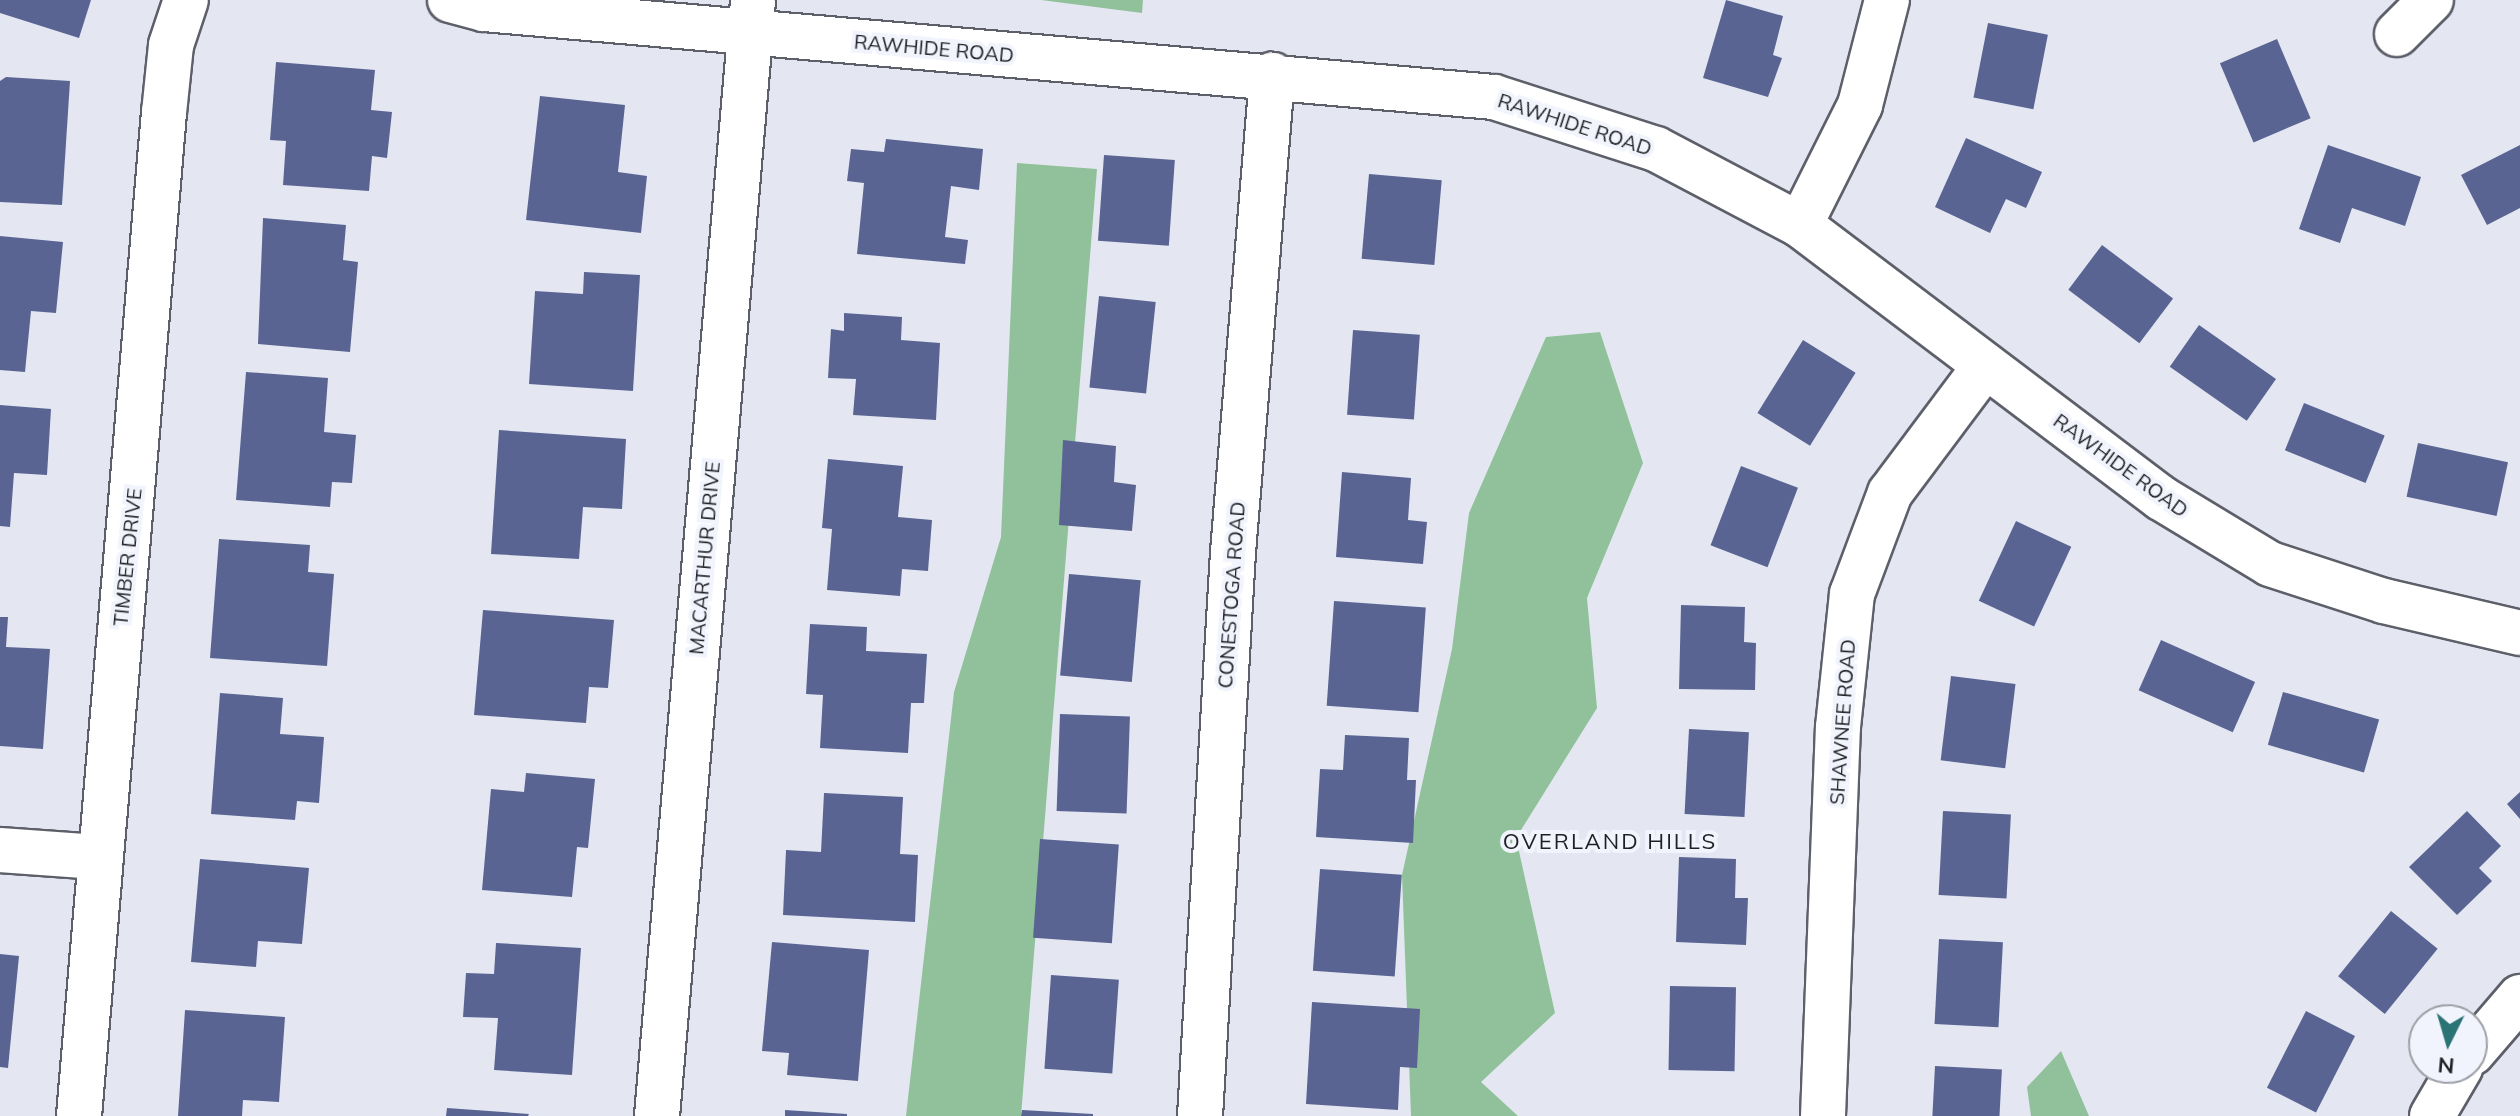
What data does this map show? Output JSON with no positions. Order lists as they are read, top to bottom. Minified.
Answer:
{"streets":{"street":["RAWHIDE ROAD","TIMBER DRIVE","MACARTHUR DRIVE","CONESTOGA ROAD","SHAWNEE ROAD"]},"crossings":[["RAWHIDE ROAD","MACARTHUR DRIVE"],["RAWHIDE ROAD","CONESTOGA ROAD"],["RAWHIDE ROAD","SHAWNEE ROAD"]],"districts":["OVERLAND HILLS"],"north":"bottom"}
